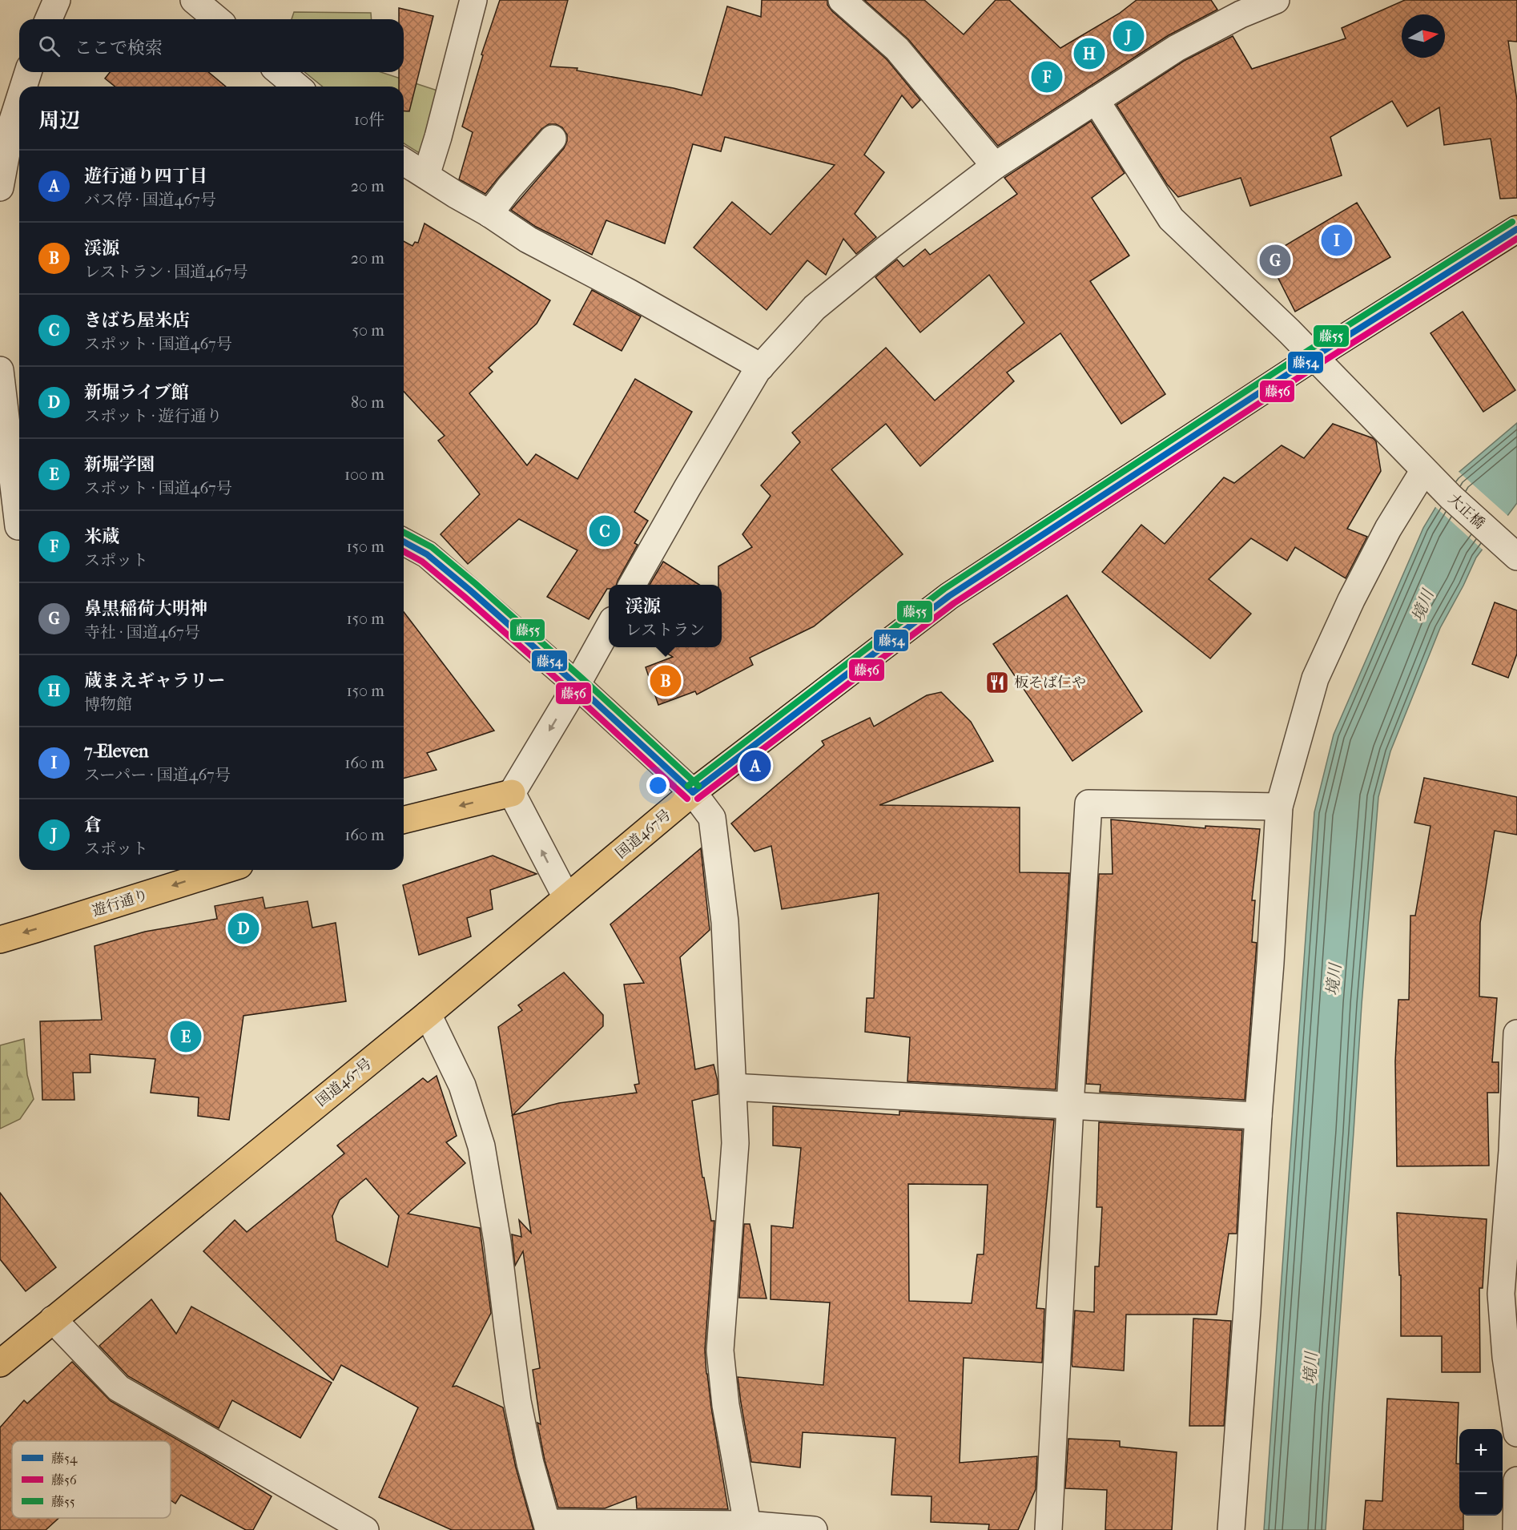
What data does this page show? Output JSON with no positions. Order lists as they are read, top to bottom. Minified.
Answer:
{"streets":{"main road":["国道467号","遊行通り"],"street":["大正橋"]},"crossings":[["大正橋","国道467号"]],"one_way":["遊行通り"],"water":["境川"],"places":{"restaurant":["板そば仁や"]},"lines":["transit line 藤55","transit line 藤54","transit line 藤56"],"legend":["藤54","藤56","藤55"],"north":"right","page":{"pins":["J","H","F","I","G","C","B","A","D","E"],"search":"ここで検索","heading":["周辺","10件"],"list":[{"mark":"A","name":"遊行通り四丁目","note":"バス停 · 国道467号","value":"20 m"},{"mark":"B","name":"渓源","note":"レストラン · 国道467号","value":"20 m"},{"mark":"C","name":"きばち屋米店","note":"スポット · 国道467号","value":"50 m"},{"mark":"D","name":"新堀ライブ館","note":"スポット · 遊行通り","value":"80 m"},{"mark":"E","name":"新堀学園","note":"スポット · 国道467号","value":"100 m"},{"mark":"F","name":"米蔵","note":"スポット","value":"150 m"},{"mark":"G","name":"鼻黒稲荷大明神","note":"寺社 · 国道467号","value":"150 m"},{"mark":"H","name":"蔵まえギャラリー","note":"博物館","value":"150 m"},{"mark":"I","name":"7-Eleven","note":"スーパー · 国道467号","value":"160 m"},{"mark":"J","name":"倉","note":"スポット","value":"160 m"}],"popup":["渓源","レストラン"],"map_buttons":["+","−"]}}
